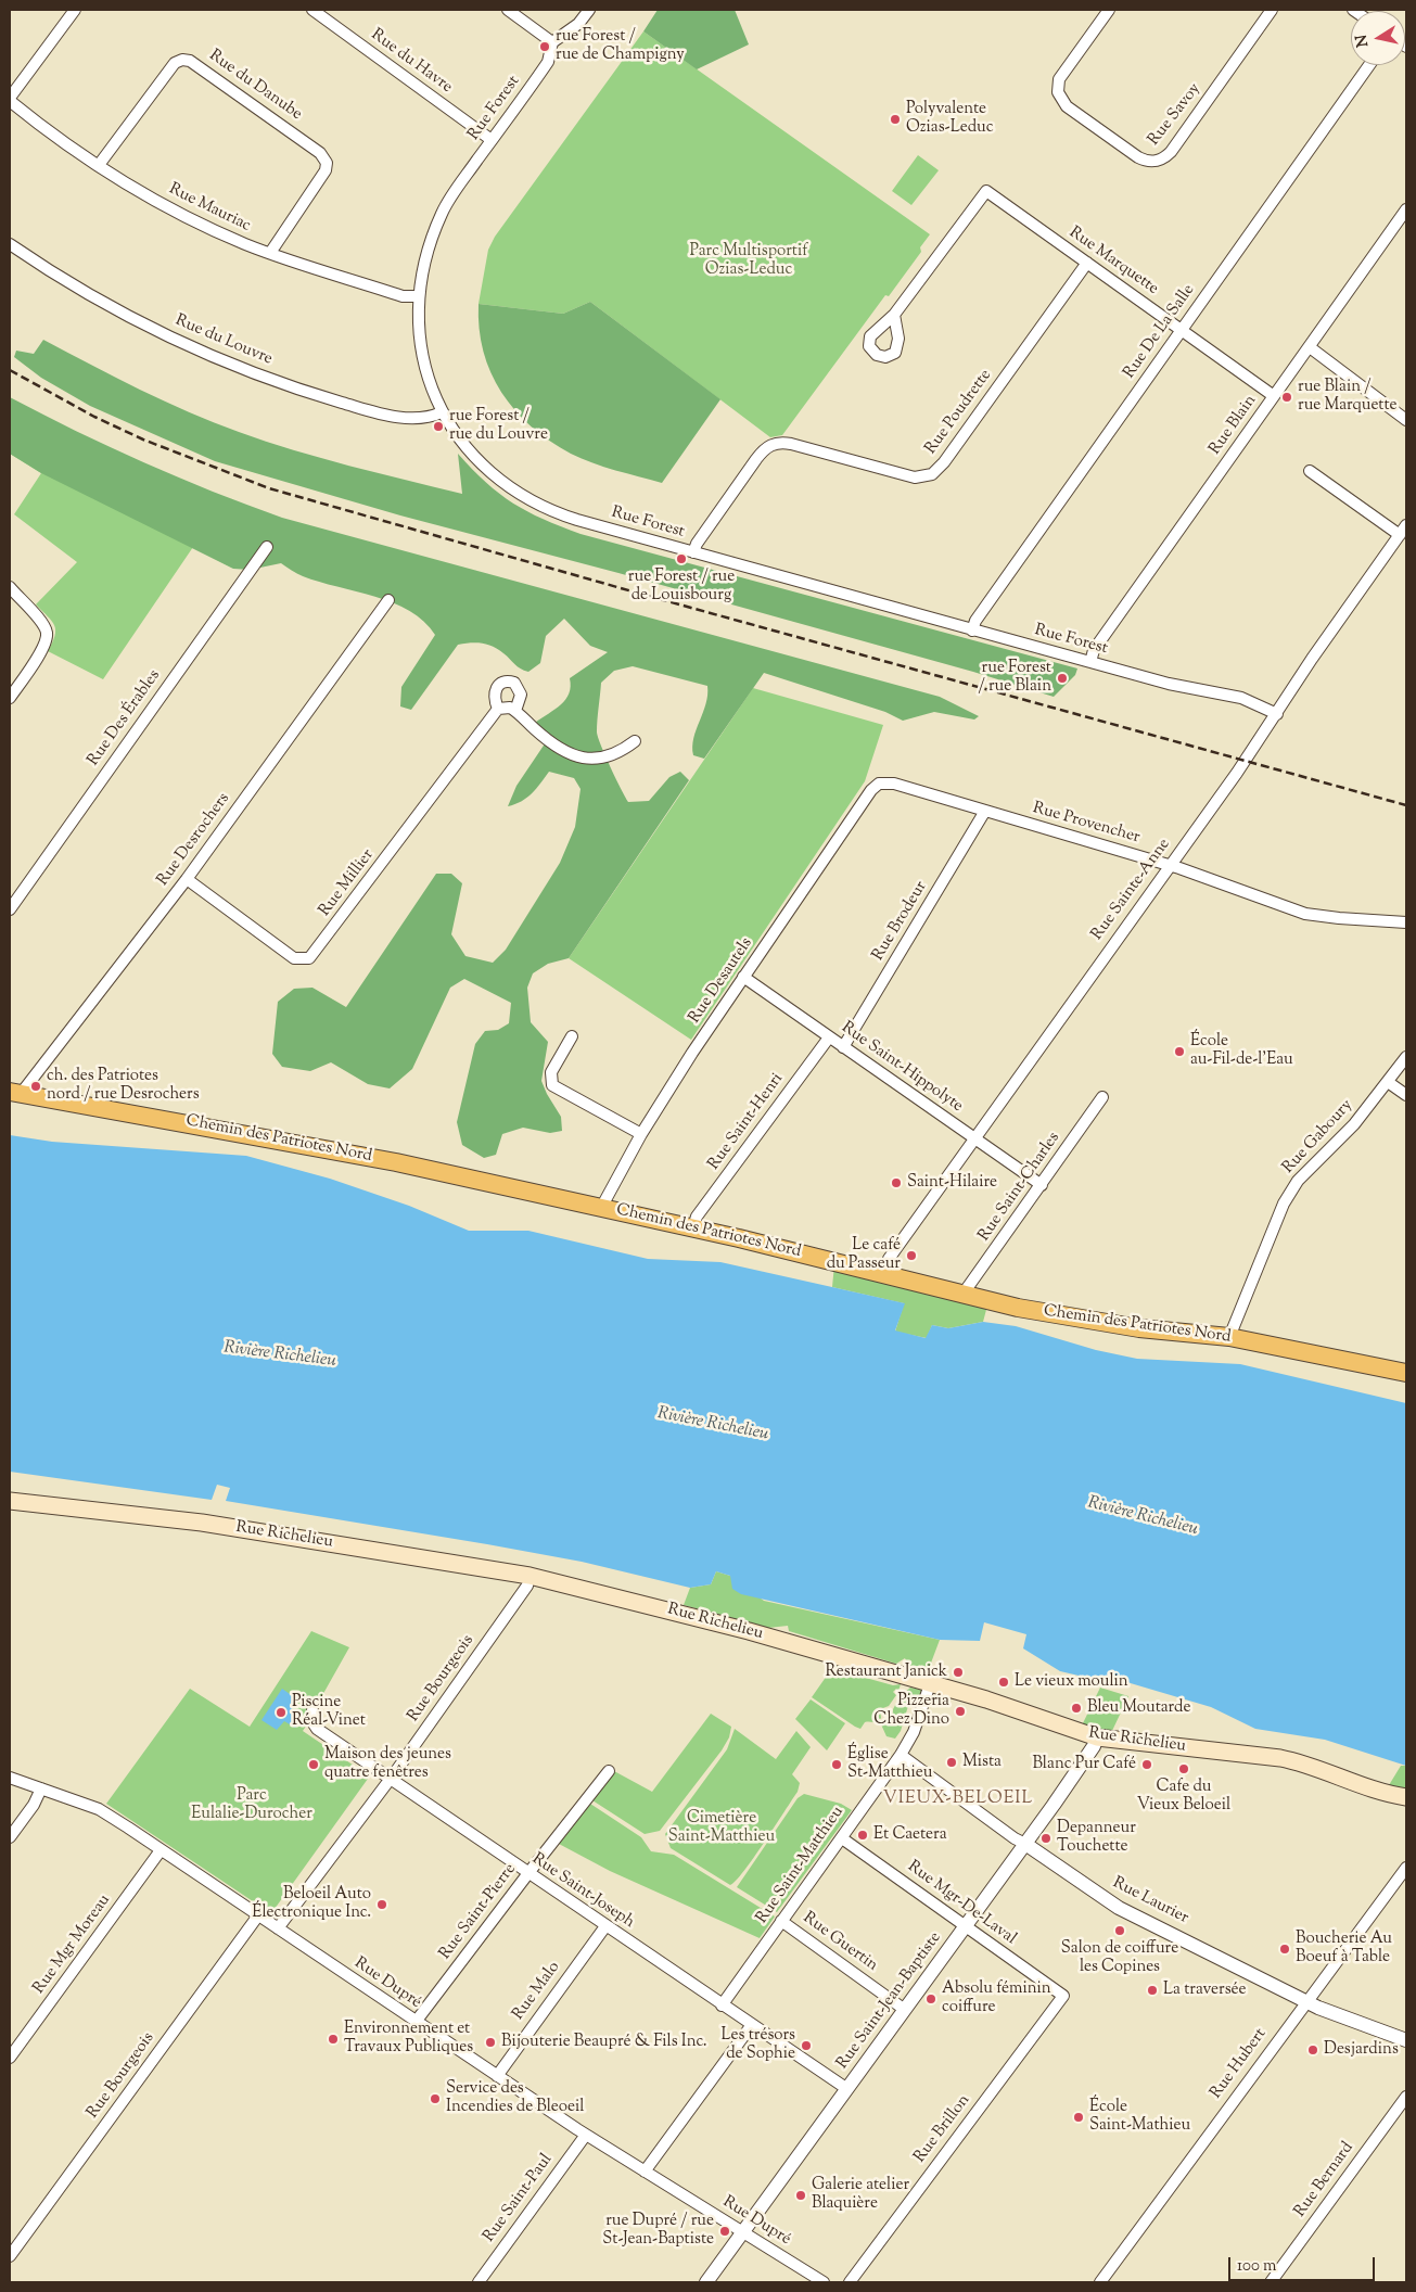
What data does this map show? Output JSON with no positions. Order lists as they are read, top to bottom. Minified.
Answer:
{"streets":{"main road":["Chemin des Patriotes Nord","Rue Richelieu"],"street":["Rue du Havre","Rue du Danube","Rue Forest","Rue Savoy","Rue Mauriac","Rue Marquette","Rue De La Salle","Rue du Louvre","Rue Poudrette","Rue Blain","Rue Des Érables","Rue Provencher","Rue Desrochers","Rue Millier","Rue Sainte-Anne","Rue Brodeur","Rue Desautels","Rue Saint-Hippolyte","Rue Saint-Henri","Rue Gaboury","Rue Saint-Charles","Rue Bourgeois","Rue Saint-Matthieu","Rue Saint-Joseph","Rue Laurier","Rue Mgr-De-Laval","Rue Saint-Pierre","Rue Guertin","Rue Mgr Moreau","Rue Dupré","Rue Malo","Rue Saint-Jean-Baptiste","Rue Hubert","Rue Brillon","Rue Bernard","Rue Saint-Paul"]},"crossings":[["Rue du Havre","Rue Forest"],["Rue du Danube","Rue Mauriac"],["Rue Forest","Rue Mauriac"],["Rue Forest","Rue De La Salle"],["Rue Forest","Rue du Louvre"],["Rue Forest","Rue Poudrette"],["Rue Forest","Rue Blain"],["Rue Forest","Rue Sainte-Anne"],["Rue Marquette","Rue De La Salle"],["Rue Marquette","Rue Poudrette"],["Rue Marquette","Rue Blain"],["Rue Provencher","Rue Sainte-Anne"],["Rue Provencher","Rue Brodeur"],["Rue Provencher","Rue Desautels"],["Rue Desrochers","Rue Millier"],["Rue Desrochers","Chemin des Patriotes Nord"],["Rue Sainte-Anne","Rue Saint-Hippolyte"],["Rue Sainte-Anne","Chemin des Patriotes Nord"],["Rue Brodeur","Rue Saint-Hippolyte"],["Rue Desautels","Rue Saint-Hippolyte"],["Rue Desautels","Chemin des Patriotes Nord"],["Rue Saint-Hippolyte","Rue Saint-Henri"],["Rue Saint-Hippolyte","Rue Saint-Charles"],["Rue Saint-Henri","Chemin des Patriotes Nord"],["Rue Gaboury","Chemin des Patriotes Nord"],["Chemin des Patriotes Nord","Rue Saint-Charles"],["Rue Richelieu","Rue Bourgeois"],["Rue Richelieu","Rue Saint-Matthieu"],["Rue Richelieu","Rue Saint-Jean-Baptiste"],["Rue Bourgeois","Rue Saint-Joseph"],["Rue Bourgeois","Rue Dupré"],["Rue Saint-Matthieu","Rue Saint-Joseph"],["Rue Saint-Matthieu","Rue Laurier"],["Rue Saint-Matthieu","Rue Mgr-De-Laval"],["Rue Saint-Matthieu","Rue Guertin"],["Rue Saint-Joseph","Rue Saint-Pierre"],["Rue Saint-Joseph","Rue Malo"],["Rue Saint-Joseph","Rue Saint-Jean-Baptiste"],["Rue Laurier","Rue Saint-Jean-Baptiste"],["Rue Laurier","Rue Hubert"],["Rue Mgr-De-Laval","Rue Saint-Jean-Baptiste"],["Rue Mgr-De-Laval","Rue Brillon"],["Rue Saint-Pierre","Rue Dupré"],["Rue Guertin","Rue Saint-Jean-Baptiste"],["Rue Mgr Moreau","Rue Dupré"],["Rue Dupré","Rue Malo"],["Rue Dupré","Rue Saint-Jean-Baptiste"],["Rue Dupré","Rue Saint-Paul"]],"districts":["VIEUX-BELOEIL"],"water":["Rivière Richelieu"],"parks":["Parc Multisportif Ozias-Leduc","Parc Eulalie-Durocher","Cimetière Saint-Matthieu"],"places":["rue Forest / rue de Champigny","Polyvalente Ozias-Leduc","rue Blain / rue Marquette","rue Forest / rue du Louvre","rue Forest / rue de Louisbourg","rue Forest / rue Blain","École au-Fil-de-l'Eau","ch. des Patriotes nord / rue Desrochers","Saint-Hilaire","Le café du Passeur","Restaurant Janick","Le vieux moulin","Bleu Moutarde","Pizzeria Chez Dino","Piscine Réal-Vinet","Mista","Maison des jeunes quatre fenêtres","Église St-Matthieu","Blanc Pur Café","Cafe du Vieux Beloeil","Et Caetera","Depanneur Touchette","Beloeil Auto Électronique Inc.","Salon de coiffure les Copines","Boucherie Au Boeuf à Table","La traversée","Absolu féminin coiffure","Environnement et Travaux Publiques","Bijouterie Beaupré & Fils Inc.","Les trésors de Sophie","Desjardins","Service des Incendies de Bleoeil","École Saint-Mathieu","Galerie atelier Blaquière","rue Dupré / rue St-Jean-Baptiste"],"scale_bar":"100 m","north":"left"}
